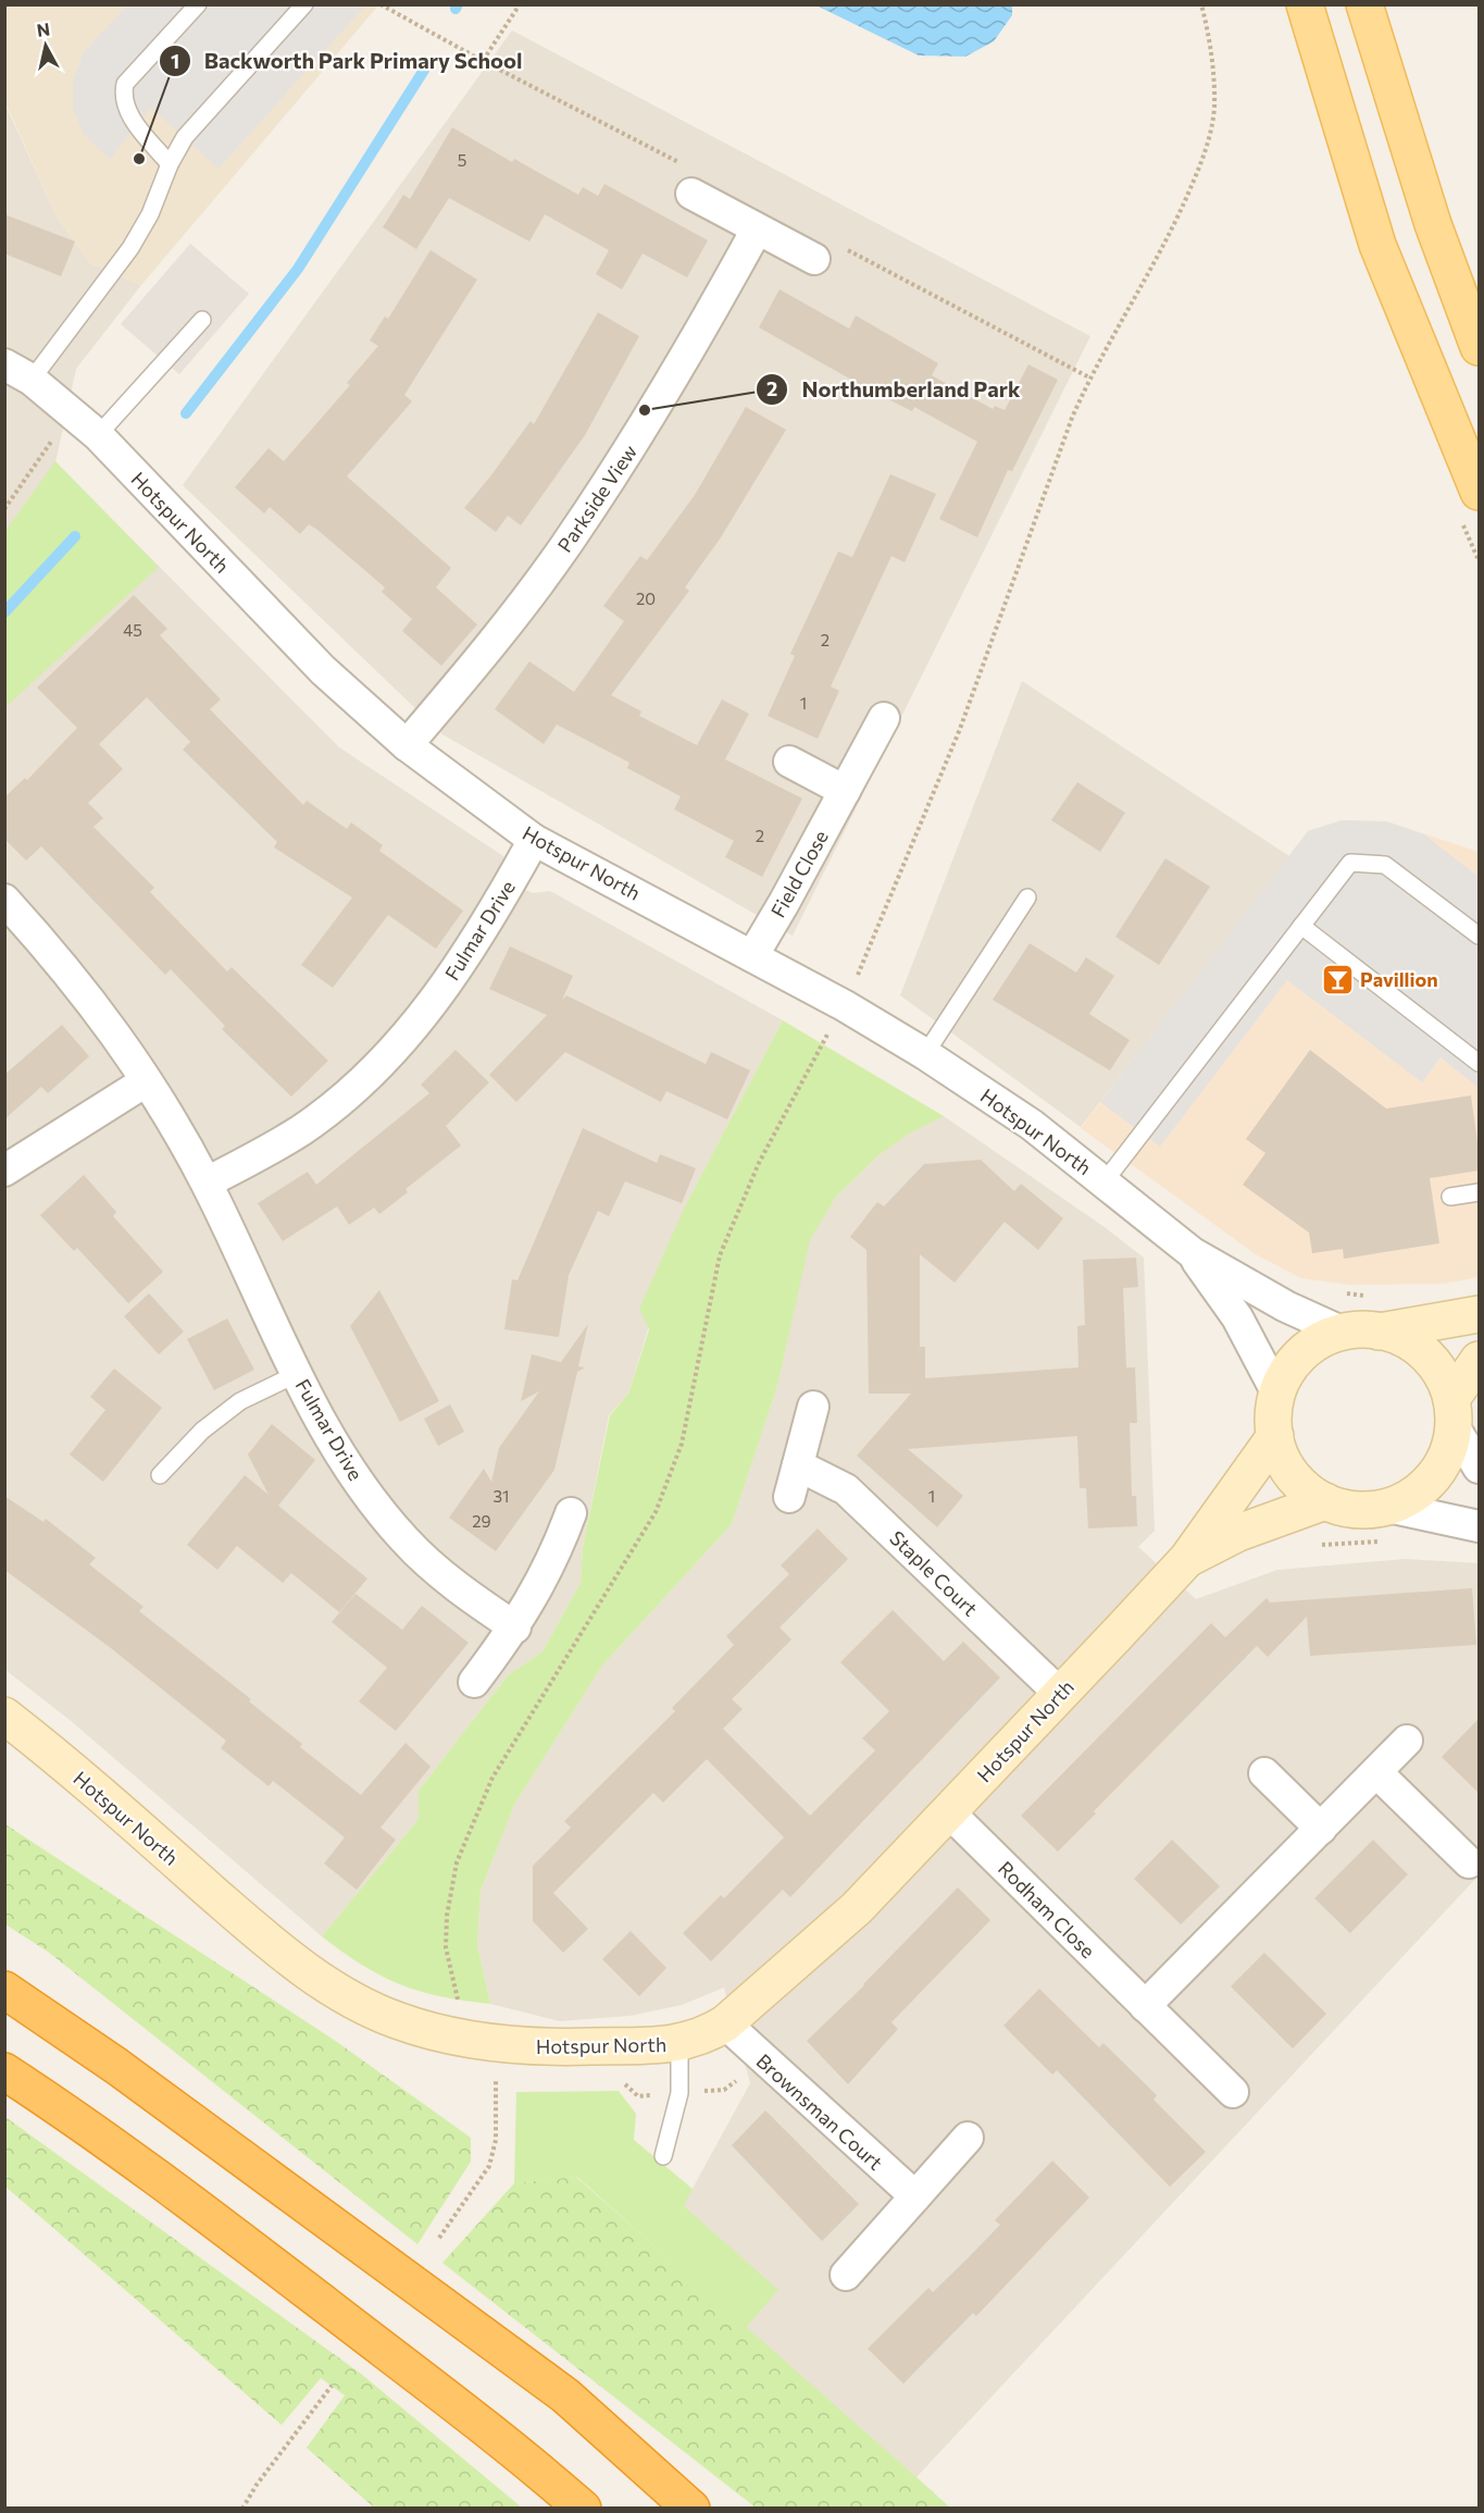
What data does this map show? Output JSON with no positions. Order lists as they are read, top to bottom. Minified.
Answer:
{"streets":{"street":["Parkside View","Hotspur North","Field Close","Fulmar Drive","Staple Court","Rodham Close","Brownsman Court"]},"crossings":[["Parkside View","Hotspur North"],["Hotspur North","Field Close"],["Hotspur North","Fulmar Drive"],["Hotspur North","Staple Court"],["Hotspur North","Rodham Close"],["Hotspur North","Brownsman Court"]],"places":{"other":["Backworth Park Primary School","Northumberland Park"],"bar":["Pavillion"]},"house_numbers":["5","20","45","2","1","2","31","1","29"],"north":"top"}
